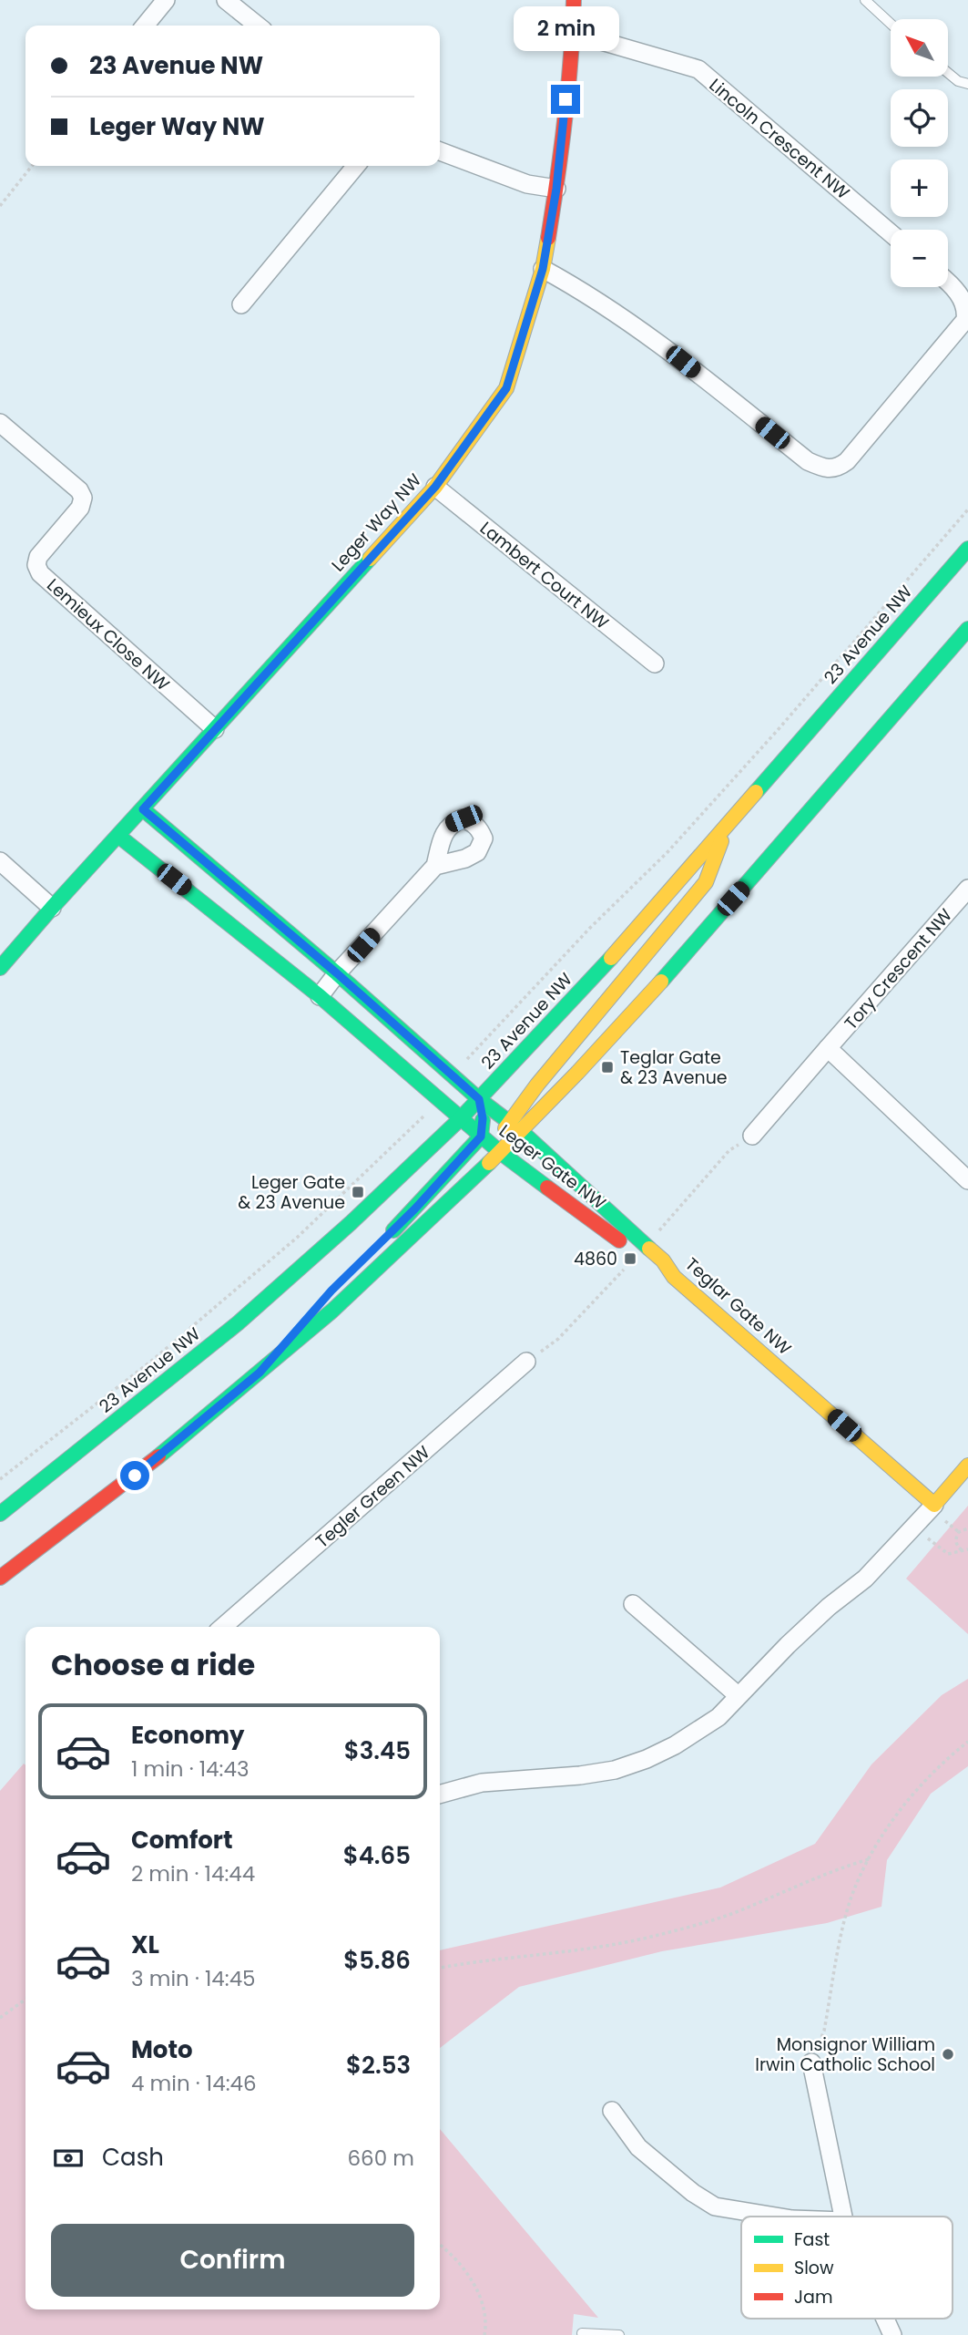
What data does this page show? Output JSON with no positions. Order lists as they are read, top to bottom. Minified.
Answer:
{"streets":{"street":["Lincoln Crescent NW","Leger Way NW","Lambert Court NW","Lemieux Close NW","23 Avenue NW","Tory Crescent NW","Leger Gate NW","Teglar Gate NW","Tegler Green NW"]},"crossings":[["Lincoln Crescent NW","Leger Way NW"],["Leger Way NW","Lambert Court NW"],["Leger Way NW","Lemieux Close NW"],["Leger Way NW","Leger Gate NW"],["23 Avenue NW","Leger Gate NW"],["Leger Gate NW","Teglar Gate NW"]],"places":{"transit":["Teglar Gate & 23 Avenue","Leger Gate & 23 Avenue","4860"],"other":["Monsignor William Irwin Catholic School"]},"legend":["Fast","Slow","Jam"],"north":"top left","page":{"bubble":"2 min","map_buttons":["+","−"],"banner":["23 Avenue NW","Leger Way NW"],"heading":"Choose a ride","list":[{"name":"Economy","note":"1 min · 14:43","value":"$3.45"},{"name":"Comfort","note":"2 min · 14:44","value":"$4.65"},{"name":"XL","note":"3 min · 14:45","value":"$5.86"},{"name":"Moto","note":"4 min · 14:46","value":"$2.53"}],"pay":["Cash","660 m"],"buttons":"Confirm"}}
